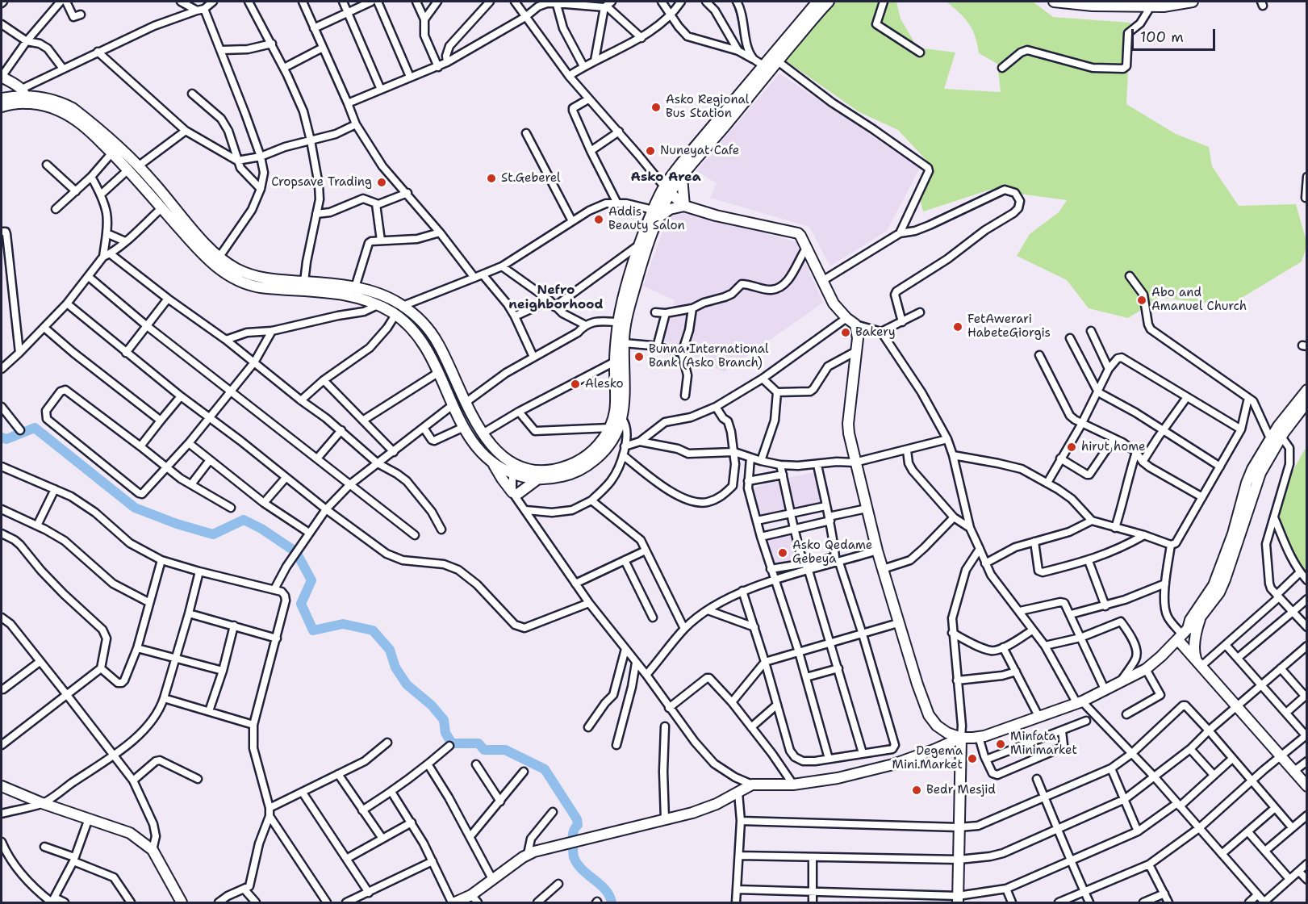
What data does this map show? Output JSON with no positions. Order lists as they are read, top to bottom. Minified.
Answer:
{"districts":["Asko Area","Nefro neighborhood"],"places":["Asko Regional Bus Station","Nuneyat Cafe","St.Geberel","Cropsave Trading","Addis Beauty Salon","Abo and Amanuel Church","FetAwerari HabeteGiorgis","Bakery","Bunna International Bank (Asko Branch)","Alesko","hirut home","Asko Qedame Gebeya","Minfata Minimarket","Degema Mini.Market","Bedr Mesjid"],"scale_bar":"100 m"}
